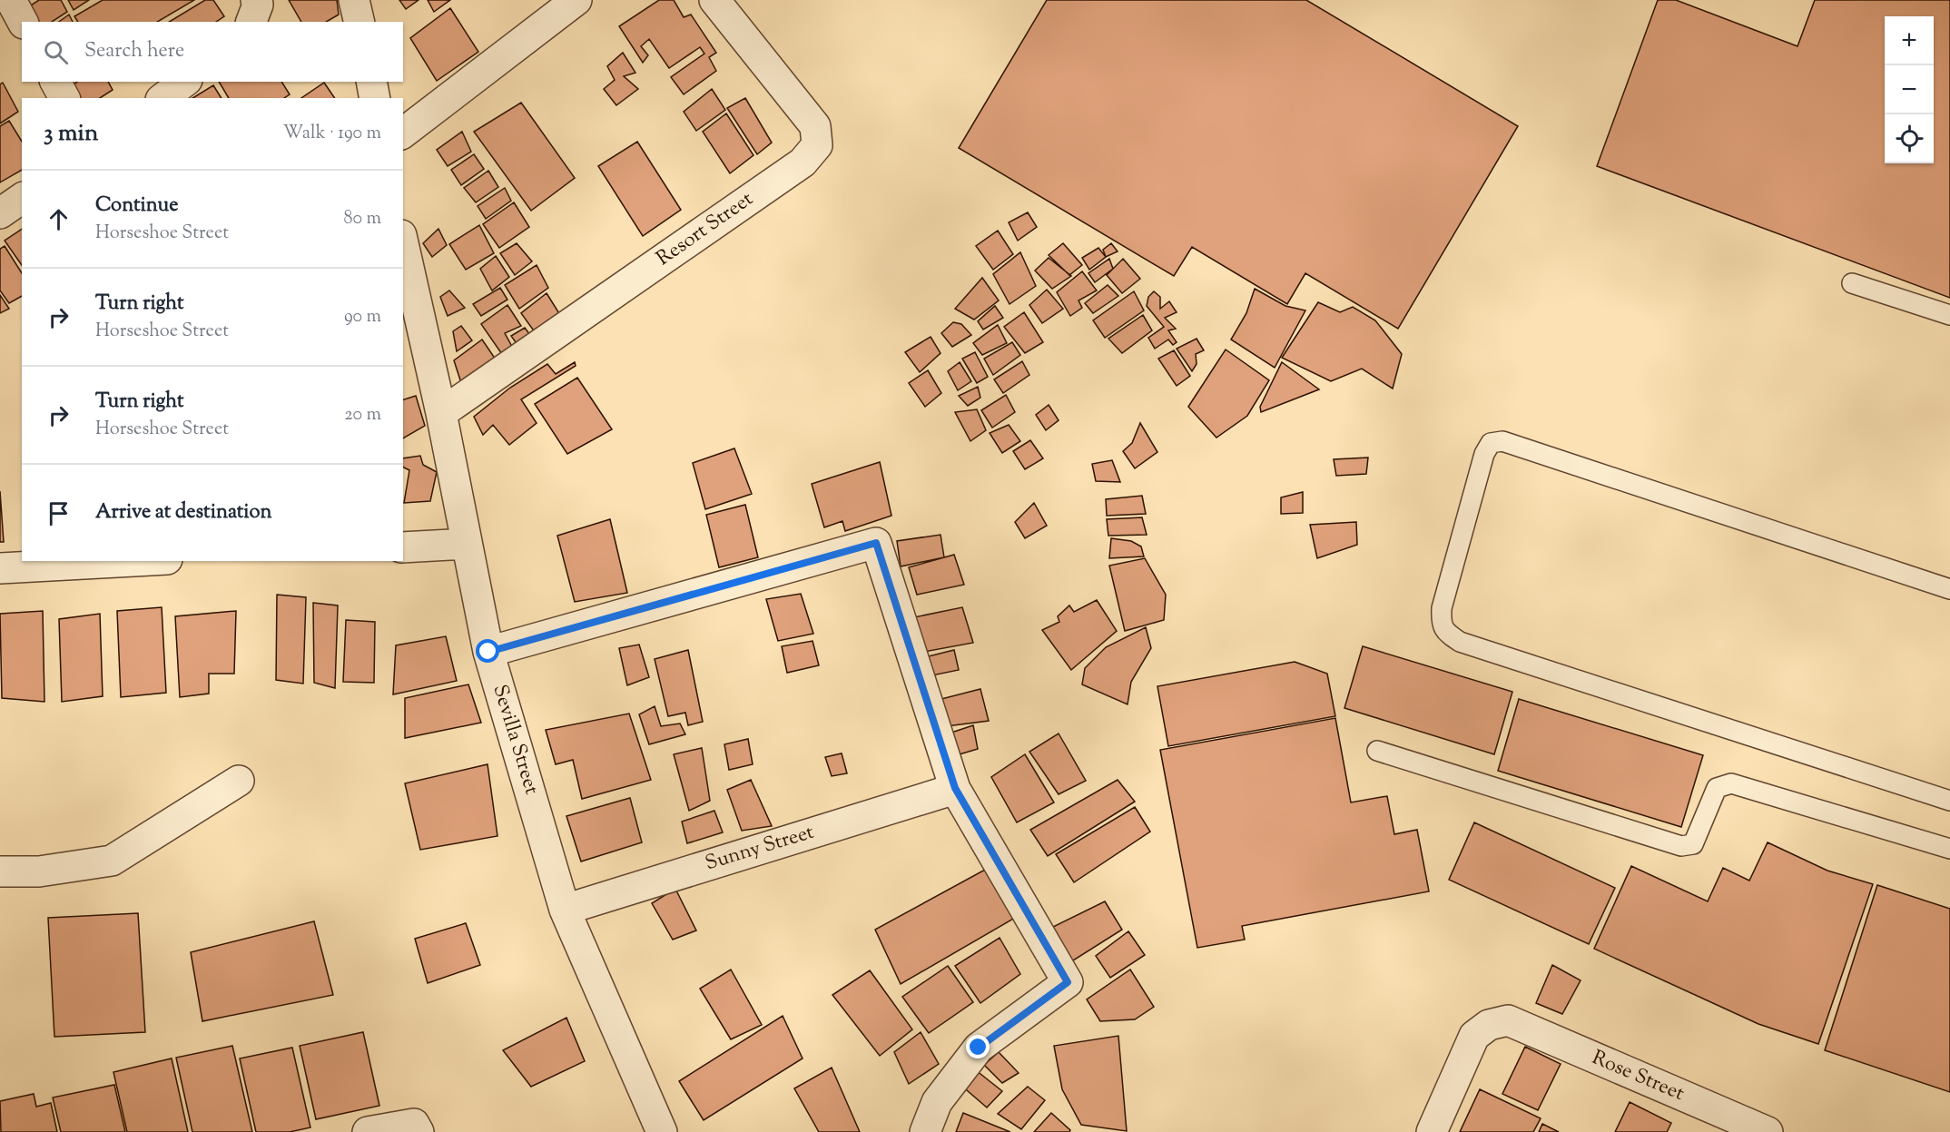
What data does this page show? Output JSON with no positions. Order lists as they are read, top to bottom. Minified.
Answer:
{"streets":{"street":["Resort Street","Sevilla Street","Sunny Street","Rose Street"]},"crossings":[["Resort Street","Sevilla Street"],["Sevilla Street","Sunny Street"]],"page":{"map_buttons":["+","−"],"search":"Search here","heading":["3 min","Walk · 190 m"],"list":[["Continue","Horseshoe Street","80 m"],["Turn right","Horseshoe Street","90 m"],["Turn right","Horseshoe Street","20 m"],"Arrive at destination"]}}
